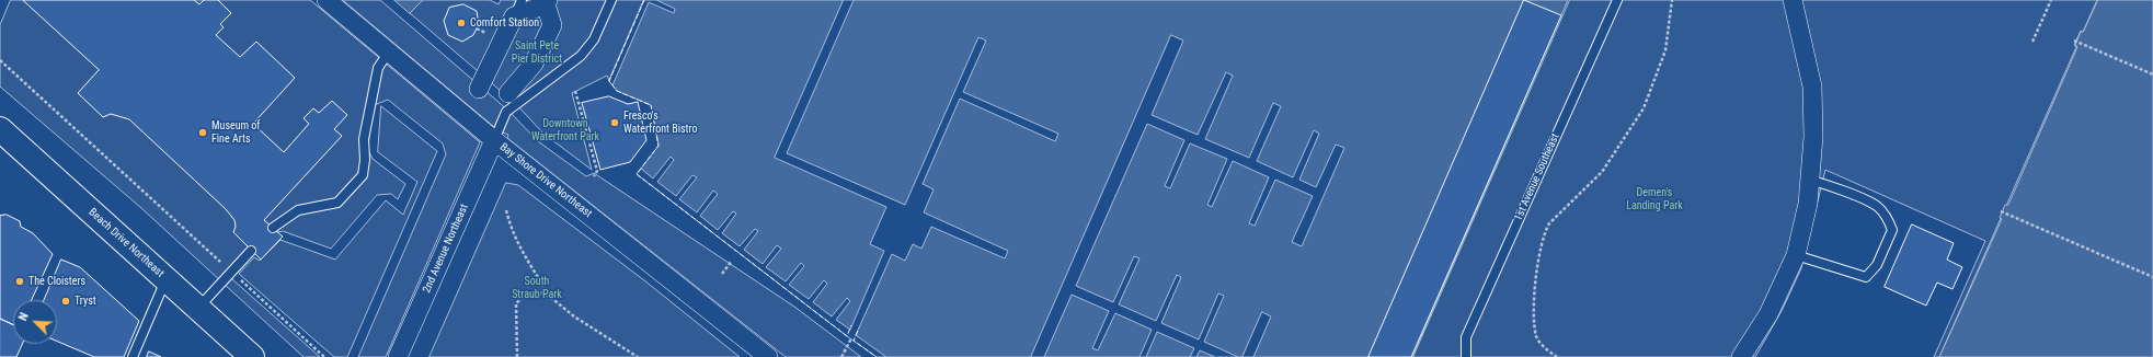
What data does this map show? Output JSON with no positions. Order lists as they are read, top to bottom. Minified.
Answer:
{"streets":{"street":["Bay Shore Drive Northeast","Beach Drive Northeast","2nd Avenue Northeast"],"lane":["1st Avenue Southeast"]},"crossings":[["Bay Shore Drive Northeast","2nd Avenue Northeast"]],"parks":["Saint Pete Pier District","Downtown Waterfront Park","Demen's Landing Park","South Straub Park"],"places":["Comfort Station","Fresco's Waterfront Bistro","Museum of Fine Arts","The Cloisters","Tryst"],"north":"top left"}
